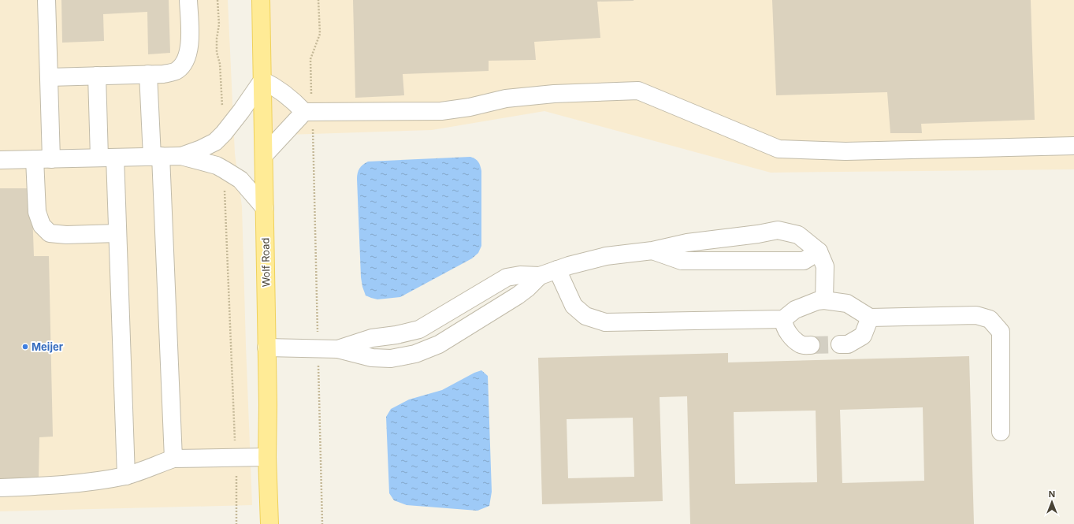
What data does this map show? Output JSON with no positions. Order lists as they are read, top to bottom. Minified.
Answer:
{"streets":{"main road":["Wolf Road"]},"places":["Meijer"],"north":"top"}
